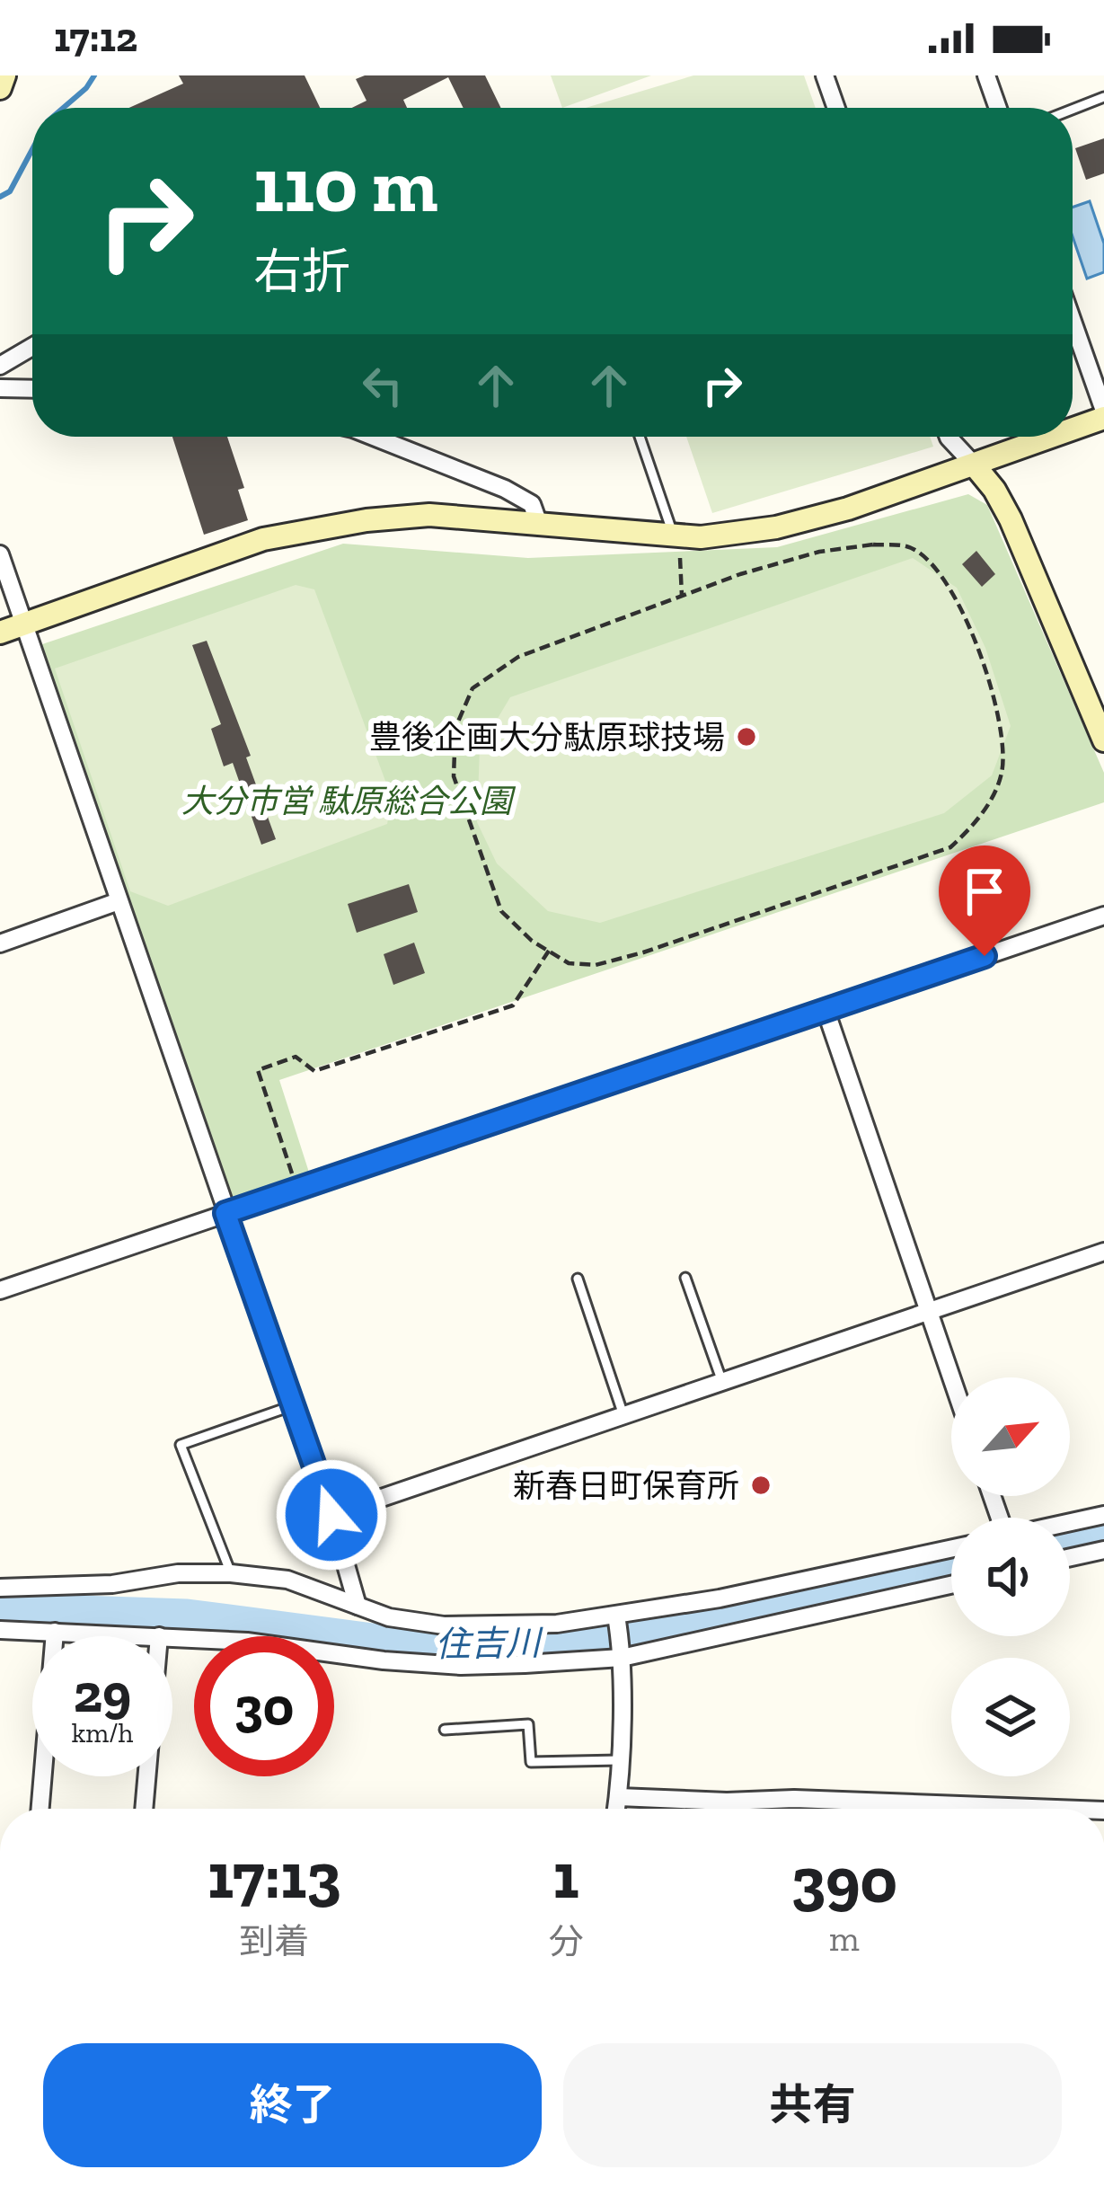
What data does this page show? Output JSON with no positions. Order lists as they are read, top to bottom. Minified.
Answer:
{"water":["住吉川"],"parks":["大分市営 駄原総合公園"],"places":["豊後企画大分駄原球技場","新春日町保育所"],"north":"top right","page":{"status":"17:12","turn":["110 m","右折"],"speed":"29 km/h","limit":"30","eta":["17:13","到着","1","分","390","m"],"buttons":["終了","共有"]}}
